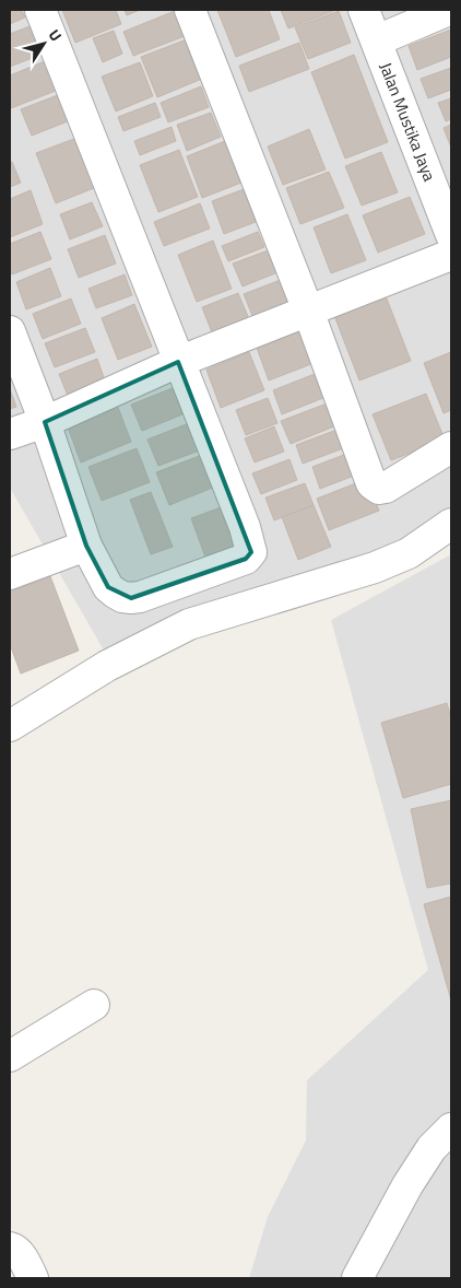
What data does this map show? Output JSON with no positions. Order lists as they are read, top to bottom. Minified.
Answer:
{"streets":{"street":["Jalan Mustika Jaya"]},"north":"top right"}
